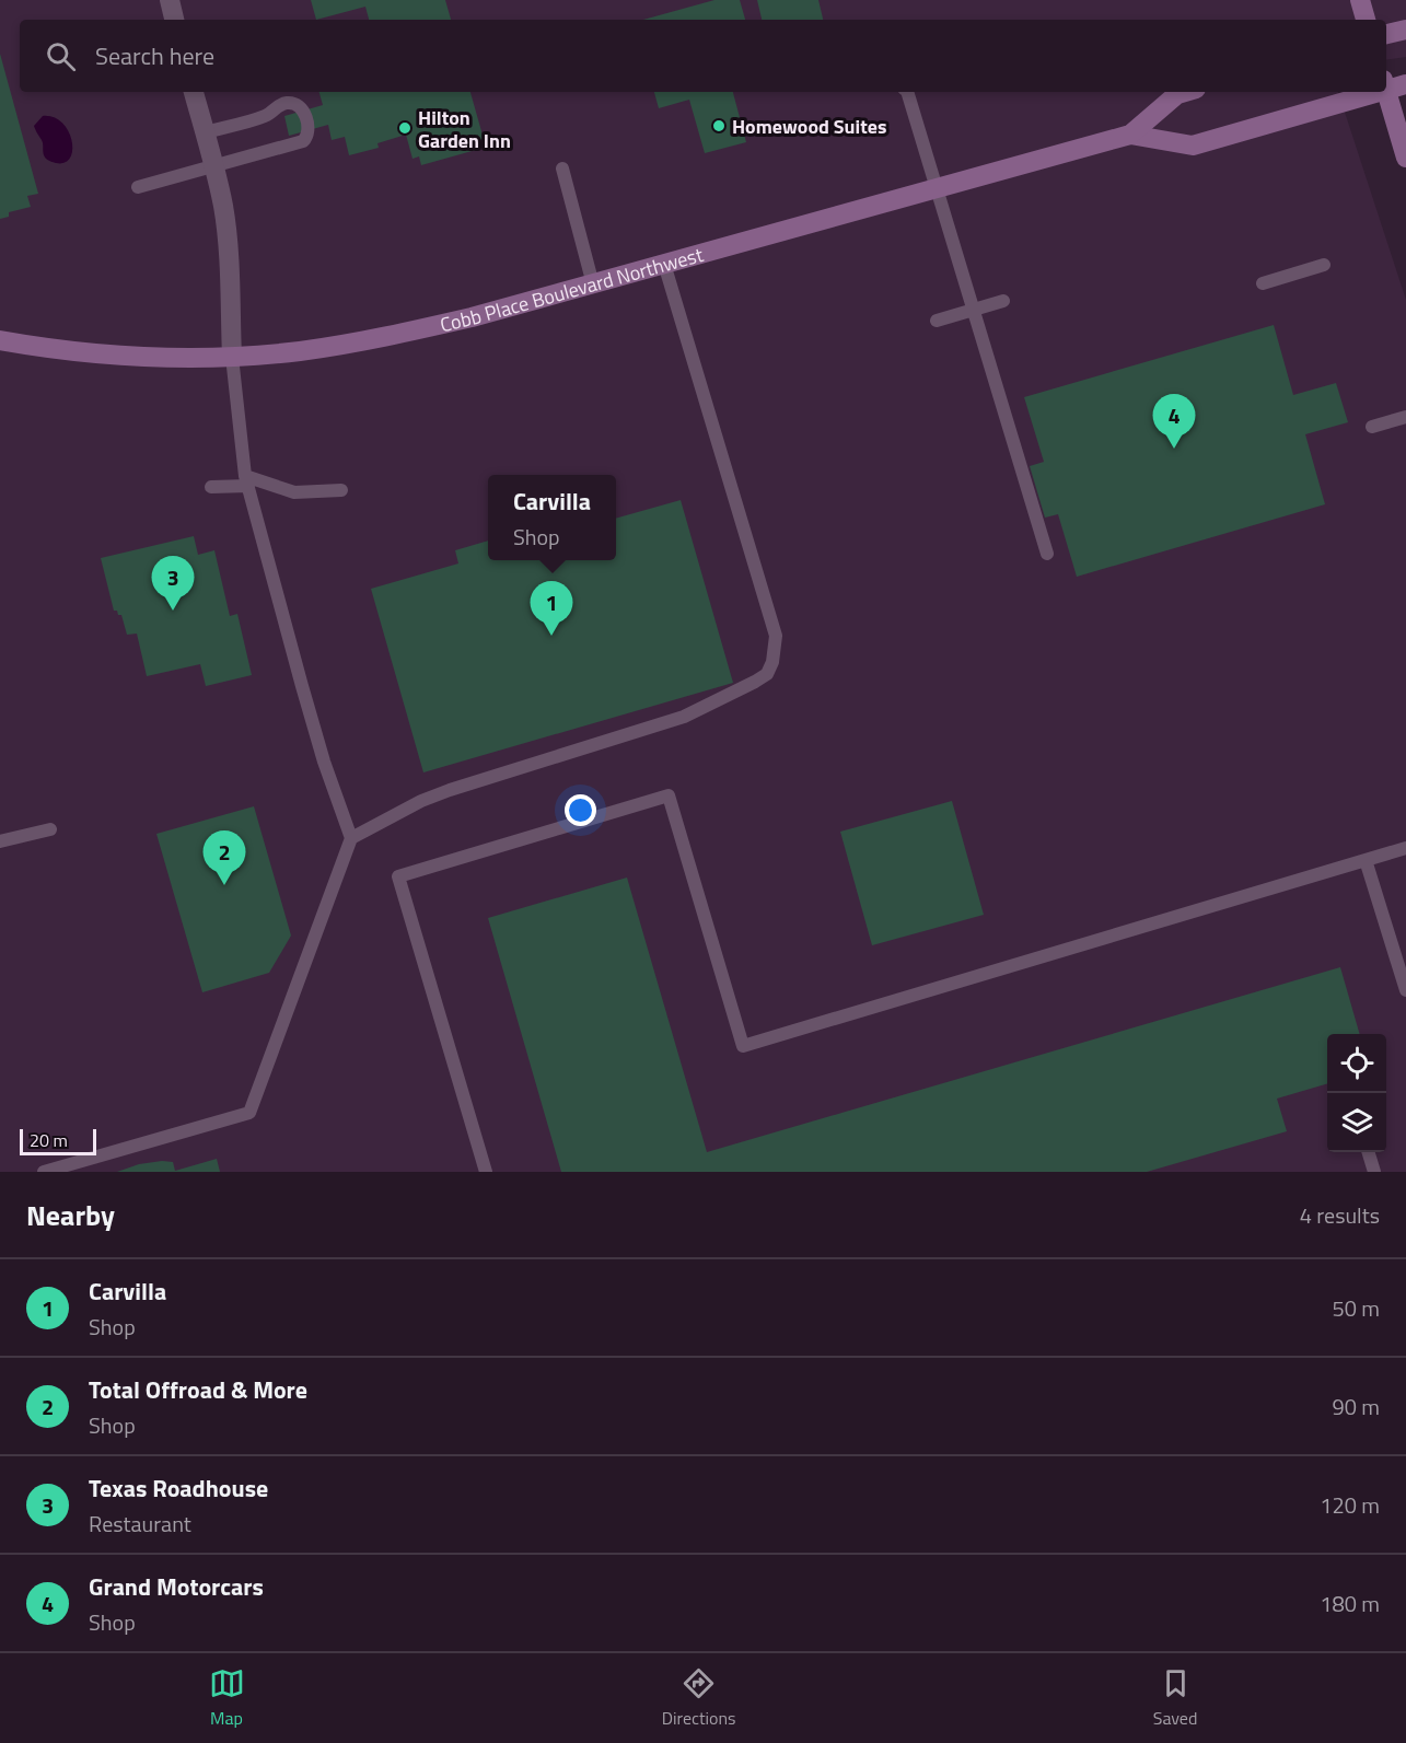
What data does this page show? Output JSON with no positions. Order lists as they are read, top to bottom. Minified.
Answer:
{"streets":{"street":["Cobb Place Boulevard Northwest"]},"places":["Homewood Suites","Hilton Garden Inn"],"scale_bar":"20 m","page":{"search":"Search here","pins":["4","3","1","2"],"popup":["Carvilla","Shop"],"scale":"20 m","heading":["Nearby","4 results"],"list":[{"mark":"1","name":"Carvilla","note":"Shop","value":"50 m"},{"mark":"2","name":"Total Offroad & More","note":"Shop","value":"90 m"},{"mark":"3","name":"Texas Roadhouse","note":"Restaurant","value":"120 m"},{"mark":"4","name":"Grand Motorcars","note":"Shop","value":"180 m"}],"nav":["Map","Directions","Saved"]}}
